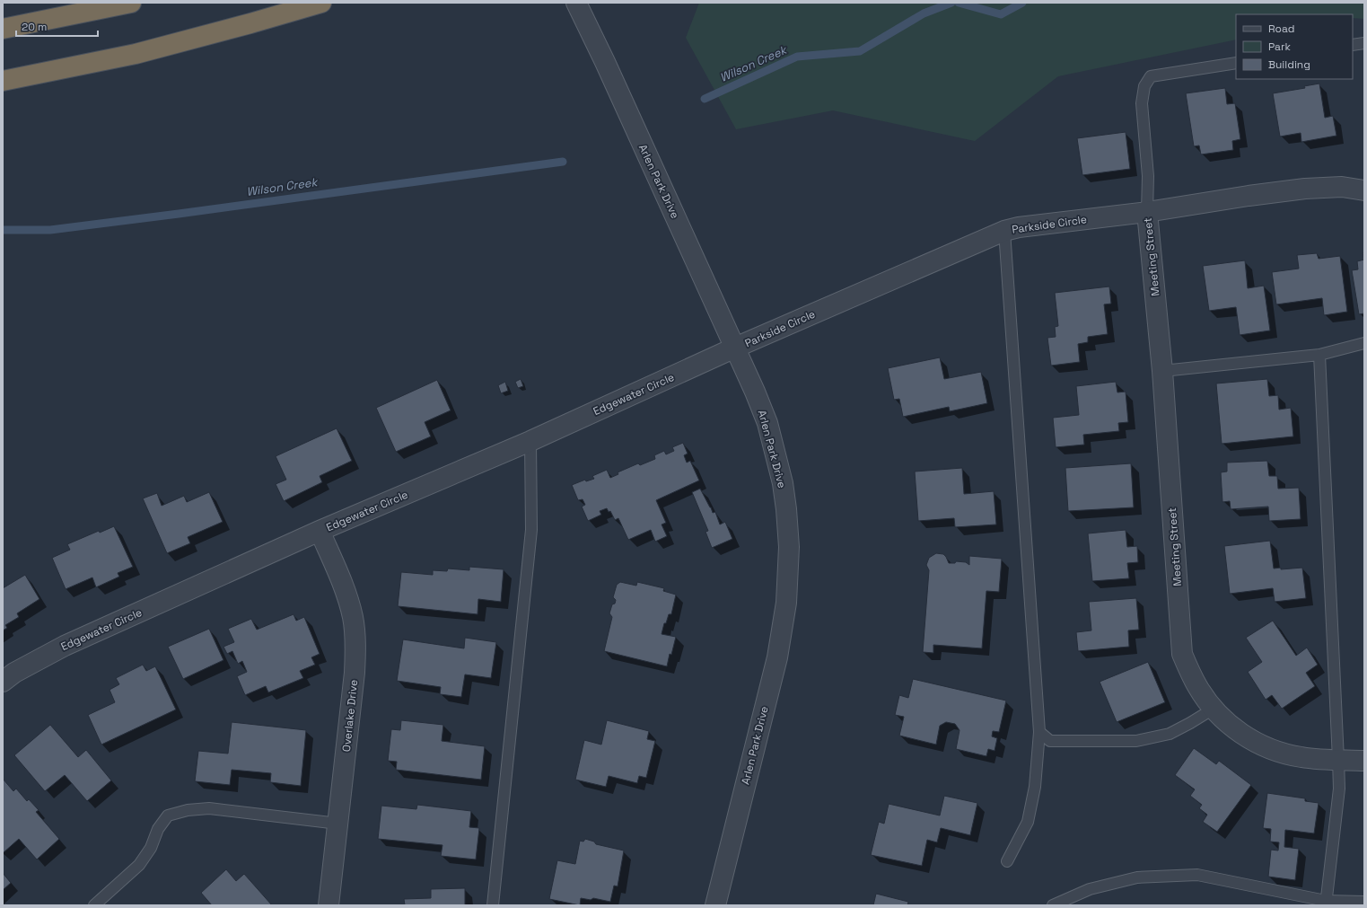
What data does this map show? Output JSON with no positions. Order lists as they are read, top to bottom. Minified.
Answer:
{"streets":{"street":["Arlen Park Drive","Parkside Circle","Meeting Street","Edgewater Circle","Overlake Drive"]},"crossings":[["Arlen Park Drive","Parkside Circle"],["Arlen Park Drive","Edgewater Circle"],["Parkside Circle","Meeting Street"],["Parkside Circle","Edgewater Circle"],["Edgewater Circle","Overlake Drive"]],"water":["Wilson Creek"],"legend":["Road","Park","Building"],"scale_bar":"20 m"}
